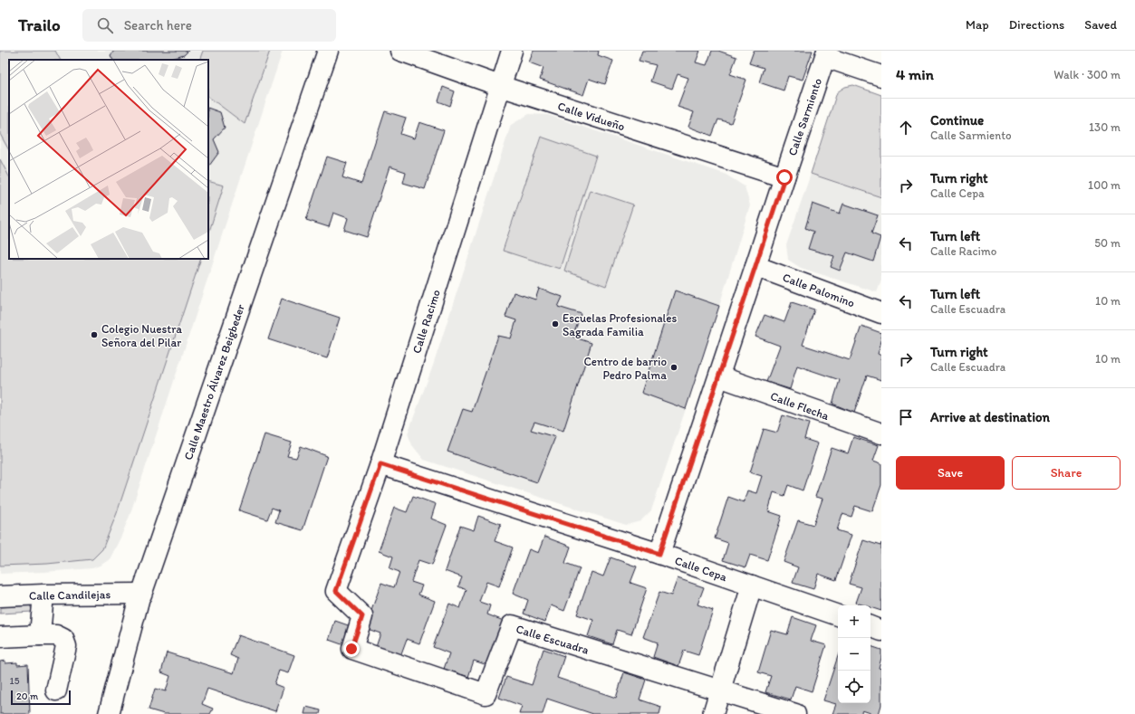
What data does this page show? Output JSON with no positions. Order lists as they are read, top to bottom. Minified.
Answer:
{"streets":{"street":["Calle Vidueño","Calle Sarmiento","Calle Palomino","Calle Racimo","Calle Maestro Álvarez Beigbeder","Calle Flecha","Calle Cepa","Calle Candilejas","Calle Escuadra"]},"crossings":[["Calle Vidueño","Calle Sarmiento"],["Calle Vidueño","Calle Racimo"],["Calle Sarmiento","Calle Palomino"],["Calle Sarmiento","Calle Flecha"],["Calle Sarmiento","Calle Cepa"],["Calle Racimo","Calle Cepa"],["Calle Racimo","Calle Escuadra"],["Calle Maestro Álvarez Beigbeder","Calle Candilejas"]],"places":["Escuelas Profesionales Sagrada Familia","Colegio Nuestra Señora del Pilar","Centro de barrio Pedro Palma"],"house_numbers":["15"],"scale_bar":"20 m","page":{"header":"Trailo","search":"Search here","nav":["Map","Directions","Saved"],"heading":["4 min","Walk · 300 m"],"list":[["Continue","Calle Sarmiento","130 m"],["Turn right","Calle Cepa","100 m"],["Turn left","Calle Racimo","50 m"],["Turn left","Calle Escuadra","10 m"],["Turn right","Calle Escuadra","10 m"],"Arrive at destination"],"buttons":["Save","Share"],"map_buttons":["+","−"],"scale":"20 m"}}
